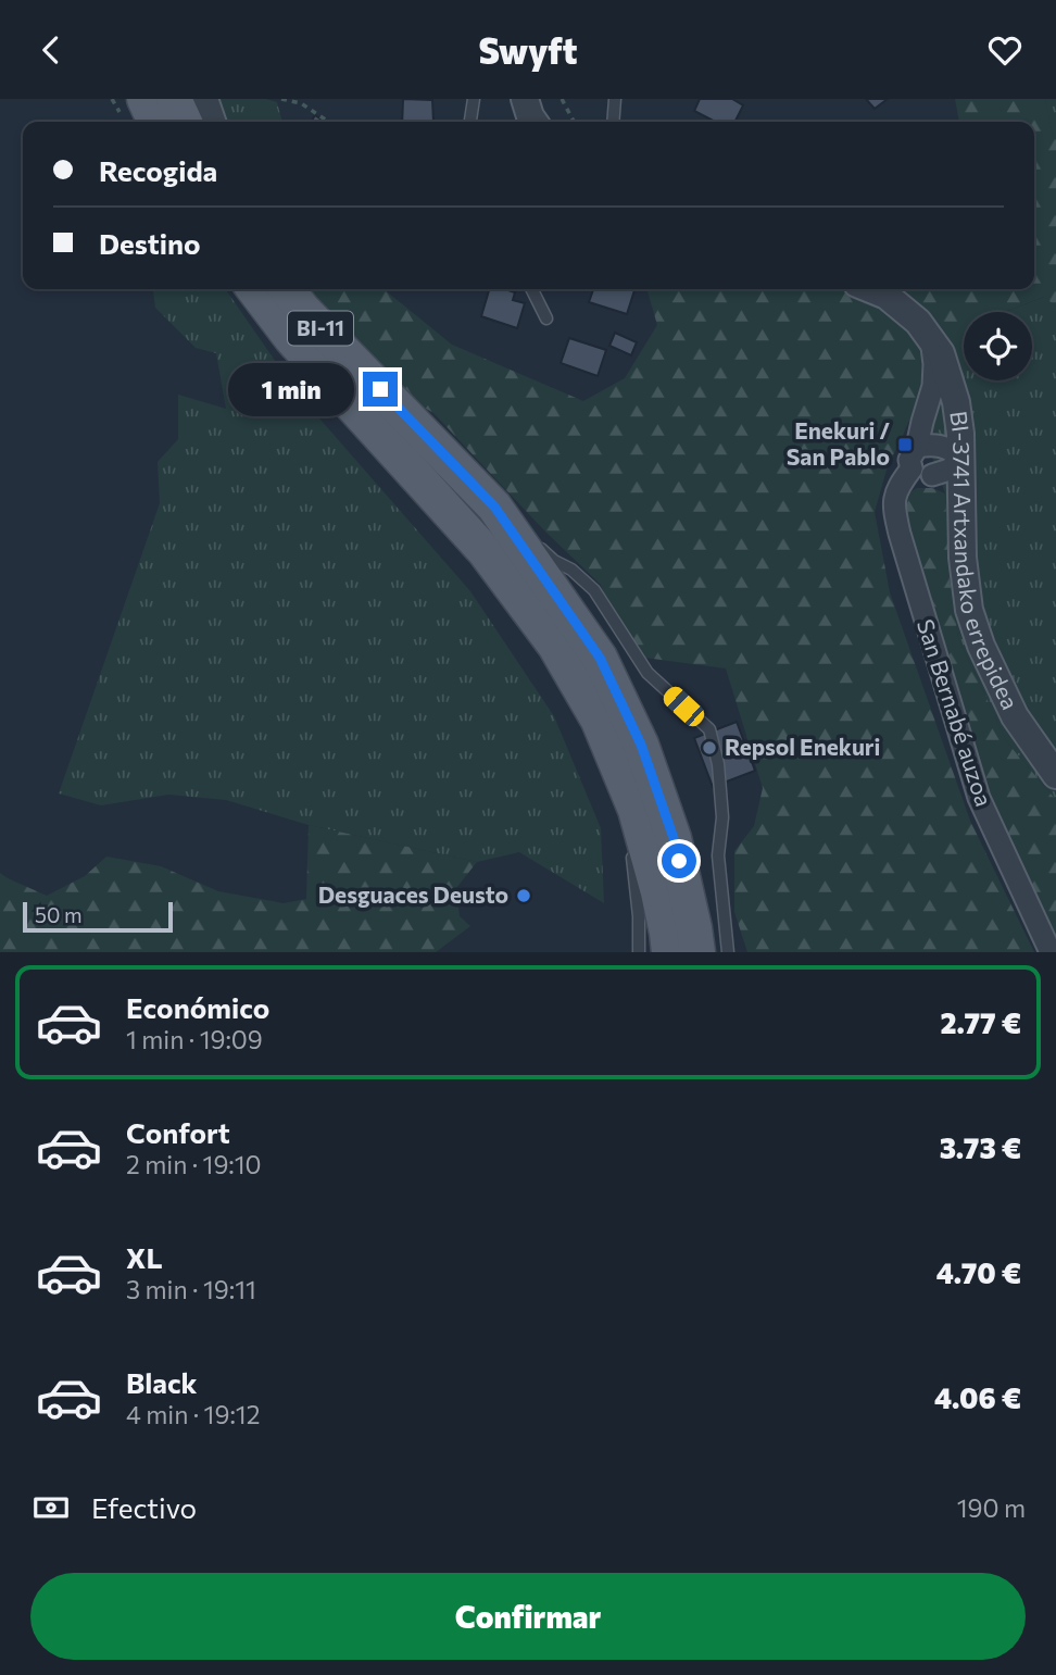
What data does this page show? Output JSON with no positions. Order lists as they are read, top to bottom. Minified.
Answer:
{"streets":{"main road":["BI-11"],"street":["BI-3741 Artxandako errepidea","San Bernabé auzoa"]},"crossings":[["BI-3741 Artxandako errepidea","San Bernabé auzoa"]],"places":{"transit":["Enekuri / San Pablo"],"other":["Repsol Enekuri","Desguaces Deusto"]},"scale_bar":"50 m","page":{"header":"Swyft","banner":["Recogida","Destino"],"bubble":"1 min","scale":"50 m","list":[{"name":"Económico","note":"1 min · 19:09","value":"2.77 €"},{"name":"Confort","note":"2 min · 19:10","value":"3.73 €"},{"name":"XL","note":"3 min · 19:11","value":"4.70 €"},{"name":"Black","note":"4 min · 19:12","value":"4.06 €"}],"pay":["Efectivo","190 m"],"buttons":"Confirmar"}}
